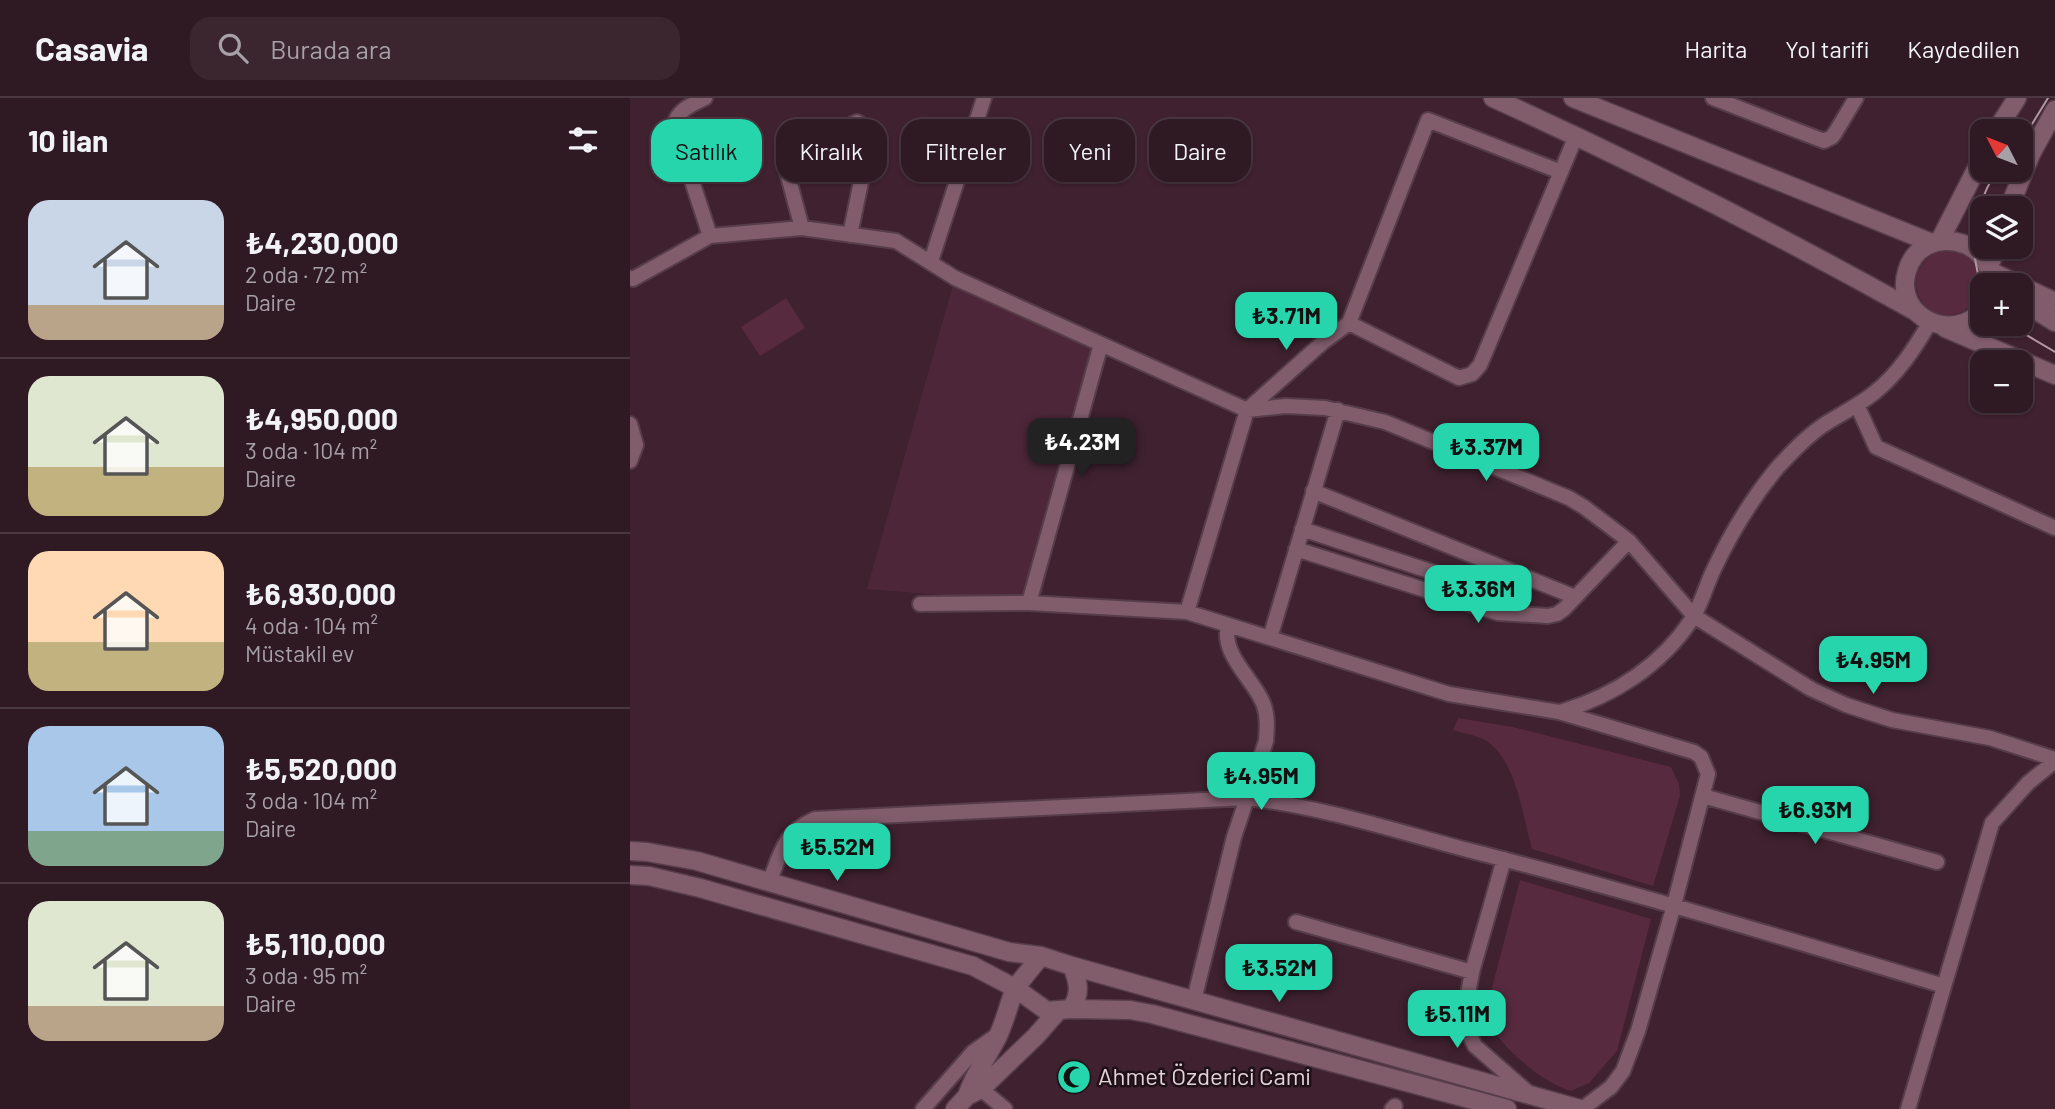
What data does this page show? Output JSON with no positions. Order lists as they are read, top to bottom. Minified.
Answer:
{"places":{"mosque":["Ahmet Özderici Cami"]},"north":"top left","page":{"header":"Casavia","search":"Burada ara","nav":["Harita","Yol tarifi","Kaydedilen"],"heading":"10 ilan","map_buttons":["+","−"],"chip":["Satılık","Kiralık","Filtreler","Yeni","Daire"],"list":[{"name":"₺4,230,000","note":"2 oda · 72 m² · Daire"},{"name":"₺4,950,000","note":"3 oda · 104 m² · Daire"},{"name":"₺6,930,000","note":"4 oda · 104 m² · Müstakil ev"},{"name":"₺5,520,000","note":"3 oda · 104 m² · Daire"},{"name":"₺5,110,000","note":"3 oda · 95 m² · Daire"}],"price":["₺3.71M","₺4.23M","₺3.37M","₺3.36M","₺4.95M","₺4.95M","₺6.93M","₺5.52M","₺3.52M","₺5.11M"]}}
